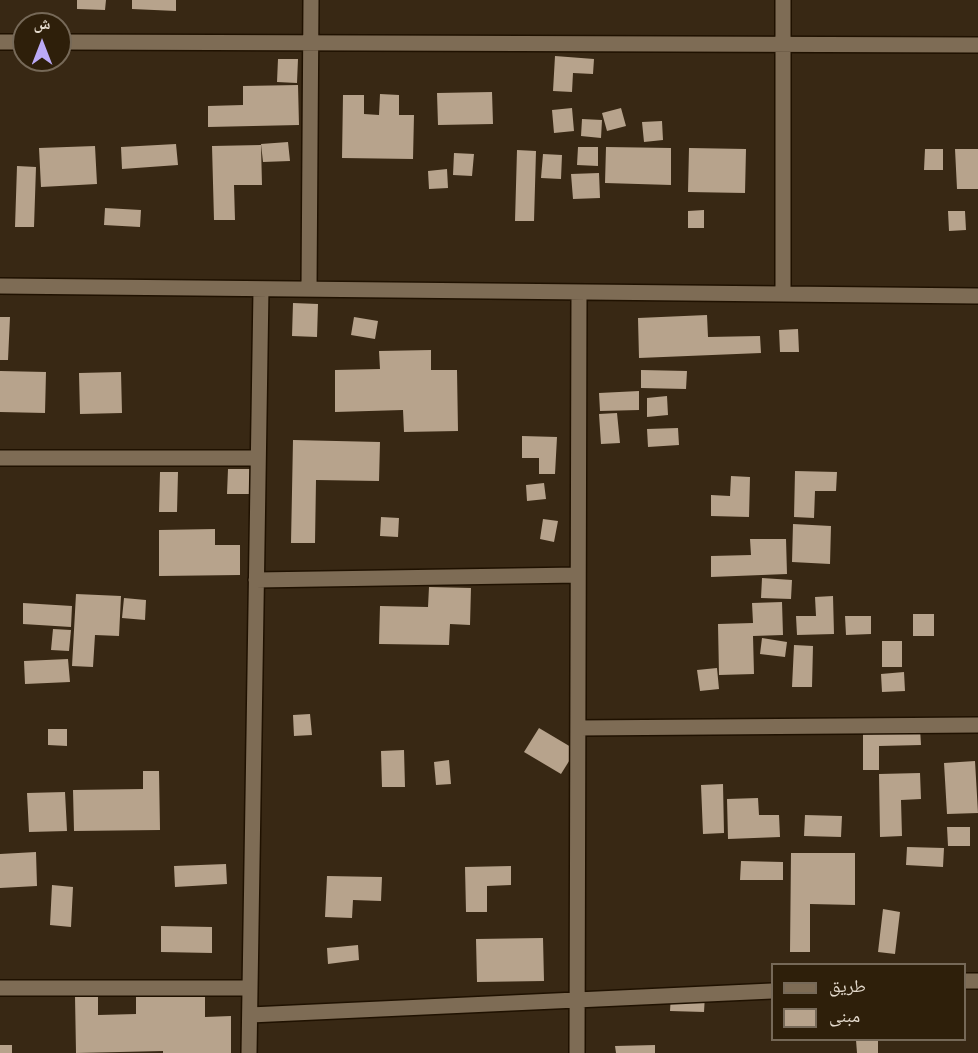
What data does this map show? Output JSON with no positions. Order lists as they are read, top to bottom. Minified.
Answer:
{"legend":["طريق","مبنى"],"north":"top"}
